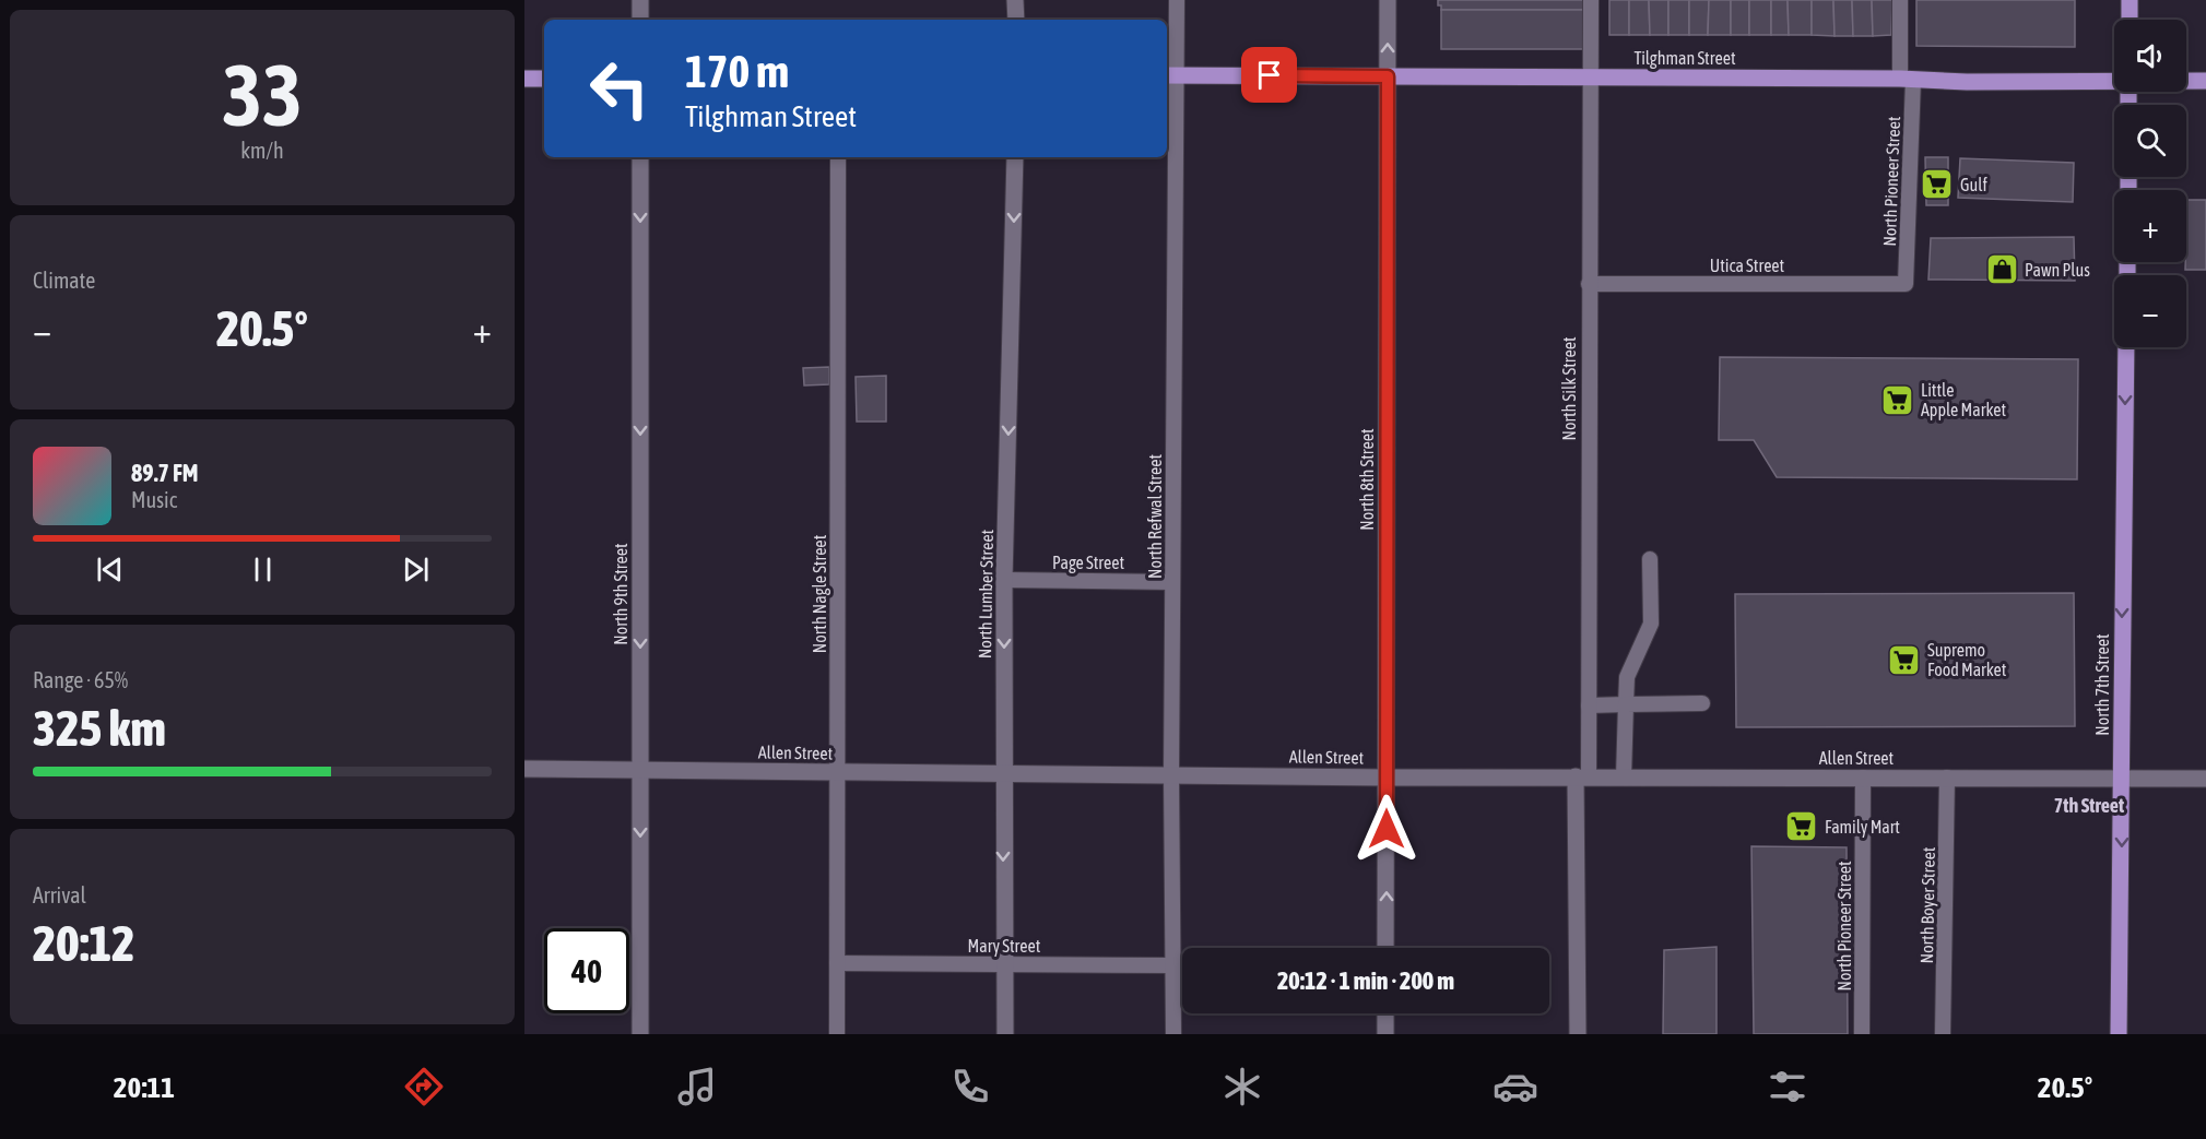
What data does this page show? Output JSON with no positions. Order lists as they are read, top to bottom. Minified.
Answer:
{"streets":{"main road":["Tilghman Street","North 7th Street"],"street":["North Silk Street","North 8th Street","North 9th Street","North Lumber Street","Allen Street"],"lane":["North Pioneer Street","Utica Street","North Refwal Street","Page Street","North Nagle Street","North Boyer Street","Mary Street"]},"crossings":[["Tilghman Street","North Pioneer Street"],["Tilghman Street","North Silk Street"],["Tilghman Street","North 8th Street"],["Tilghman Street","North Refwal Street"],["North Pioneer Street","Utica Street"],["North Pioneer Street","Allen Street"],["Utica Street","North Silk Street"],["North Silk Street","Allen Street"],["North 8th Street","Allen Street"],["North Refwal Street","Page Street"],["North Refwal Street","Allen Street"],["North Refwal Street","Mary Street"],["Page Street","North Lumber Street"],["North 9th Street","Allen Street"],["North Nagle Street","Allen Street"],["North Nagle Street","Mary Street"],["North Lumber Street","Allen Street"],["North Lumber Street","Mary Street"],["North 7th Street","Allen Street"],["Allen Street","North Boyer Street"]],"one_way":["North 9th Street","North Lumber Street","North 7th Street"],"districts":["7th Street"],"places":{"supermarket":["Gulf","Little Apple Market","Supremo Food Market","Family Mart"],"shop":["Pawn Plus"]},"page":{"tile":[["33","km/h"],"Climate",["Range · 65%","325 km"],["Arrival","20:12"]],"map_buttons":["+","−"],"turn":["170 m","Tilghman Street"],"heat":["−","20.5°","+"],"song":["89.7 FM","Music"],"limit":"40","trip":"20:12 · 1 min · 200 m","tabs":["20:11","20.5°"]}}
